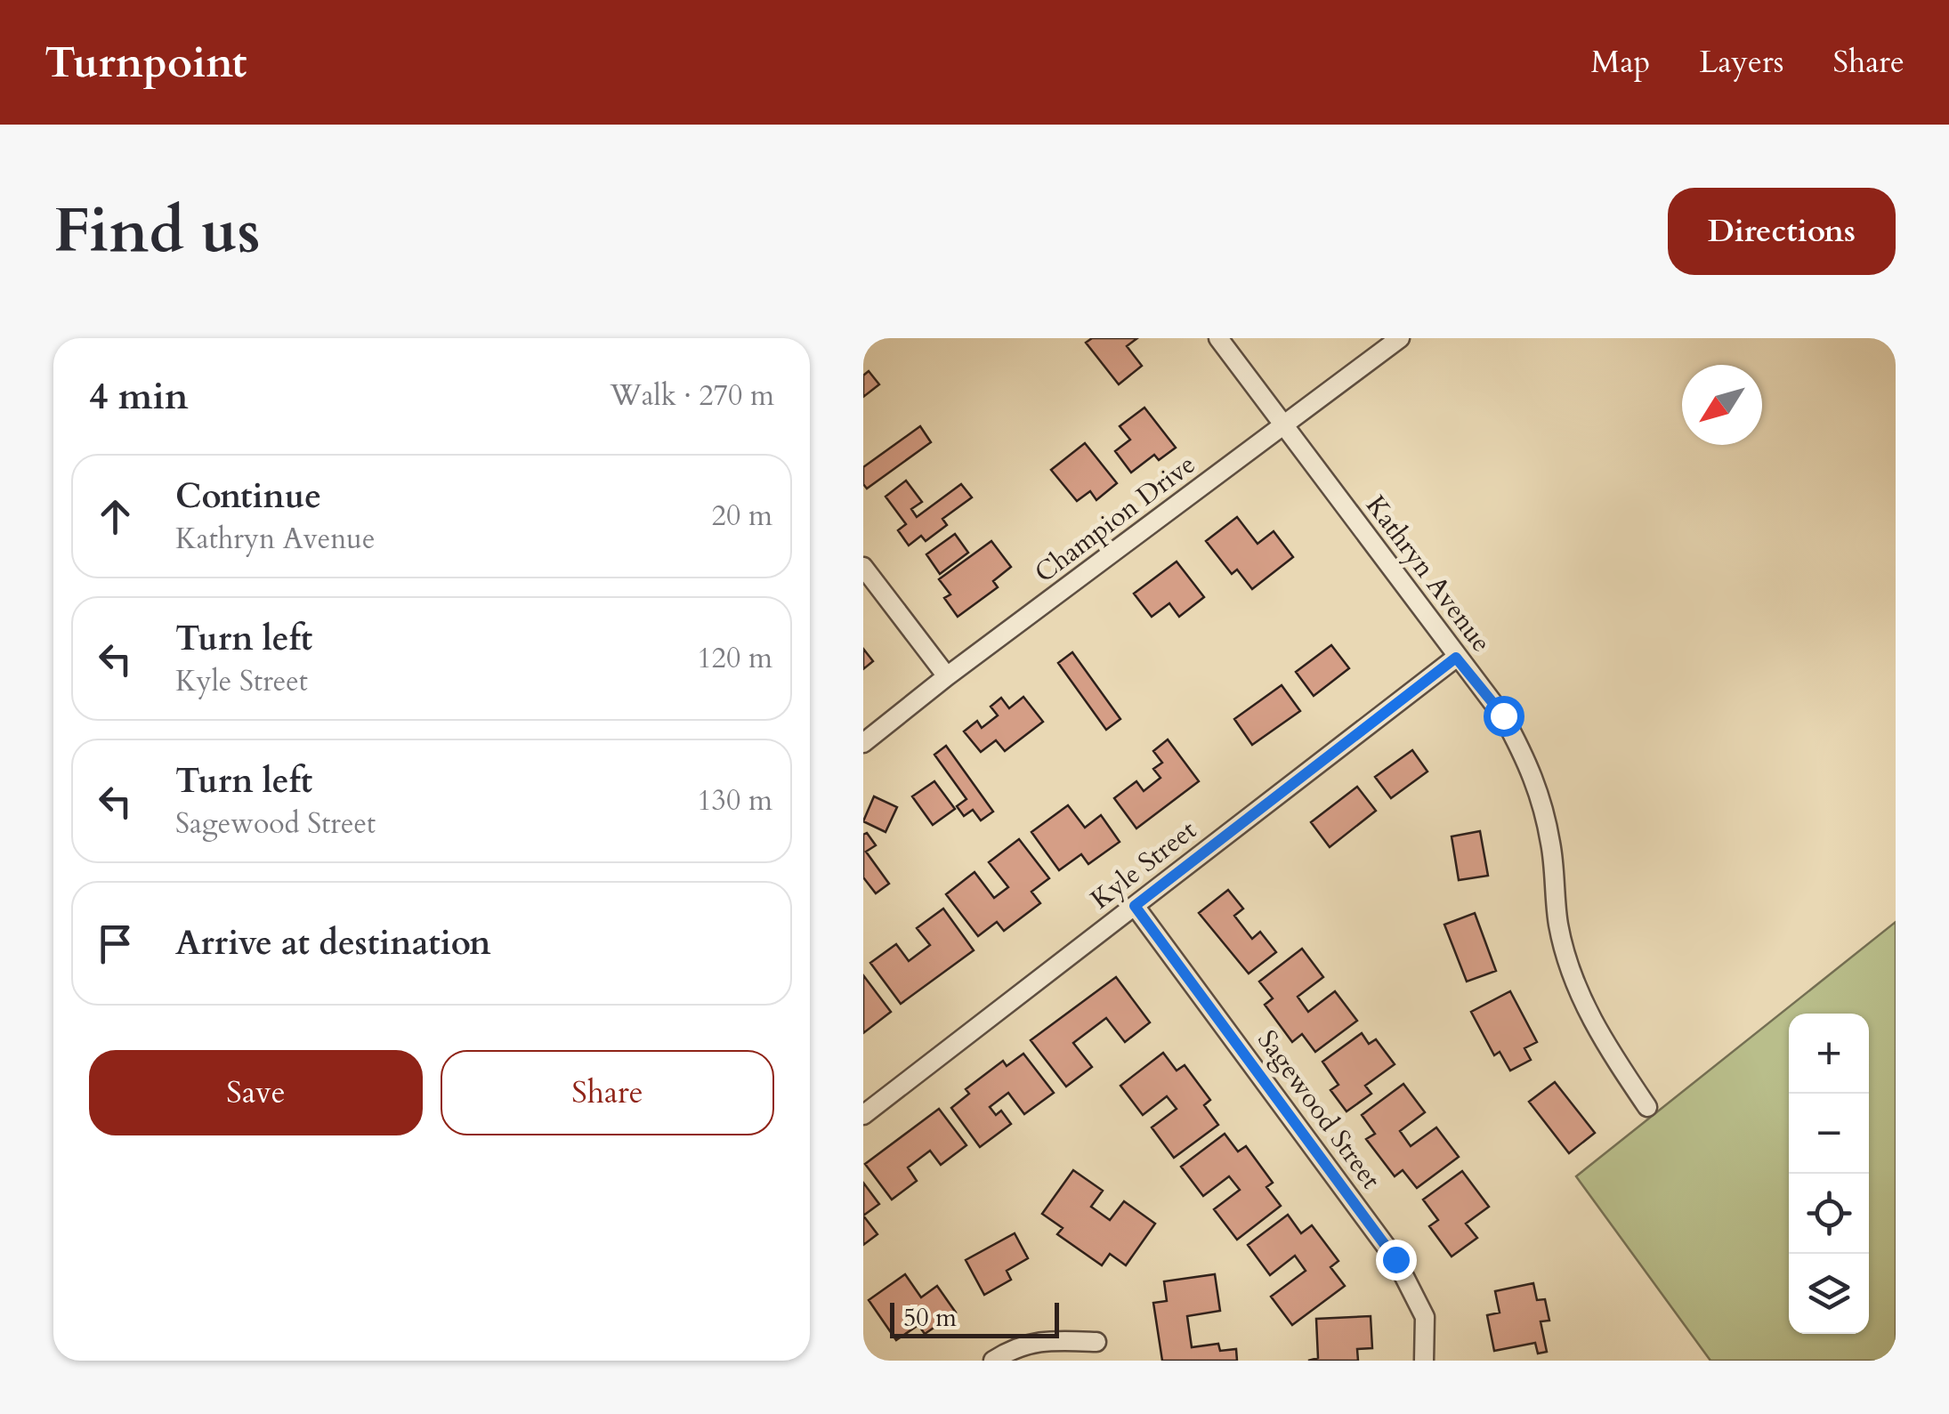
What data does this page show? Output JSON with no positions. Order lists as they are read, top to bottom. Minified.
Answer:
{"streets":{"street":["Champion Drive","Kathryn Avenue","Kyle Street","Sagewood Street"]},"crossings":[["Champion Drive","Kathryn Avenue"],["Kathryn Avenue","Kyle Street"],["Kyle Street","Sagewood Street"]],"scale_bar":"50 m","north":"bottom left","page":{"header":"Turnpoint","nav":["Map","Layers","Share"],"buttons":["Directions",["Save","Share"]],"title":"Find us","heading":["4 min","Walk · 270 m"],"list":[["Continue","Kathryn Avenue","20 m"],["Turn left","Kyle Street","120 m"],["Turn left","Sagewood Street","130 m"],"Arrive at destination"],"map_buttons":["+","−"],"scale":"50 m"}}
